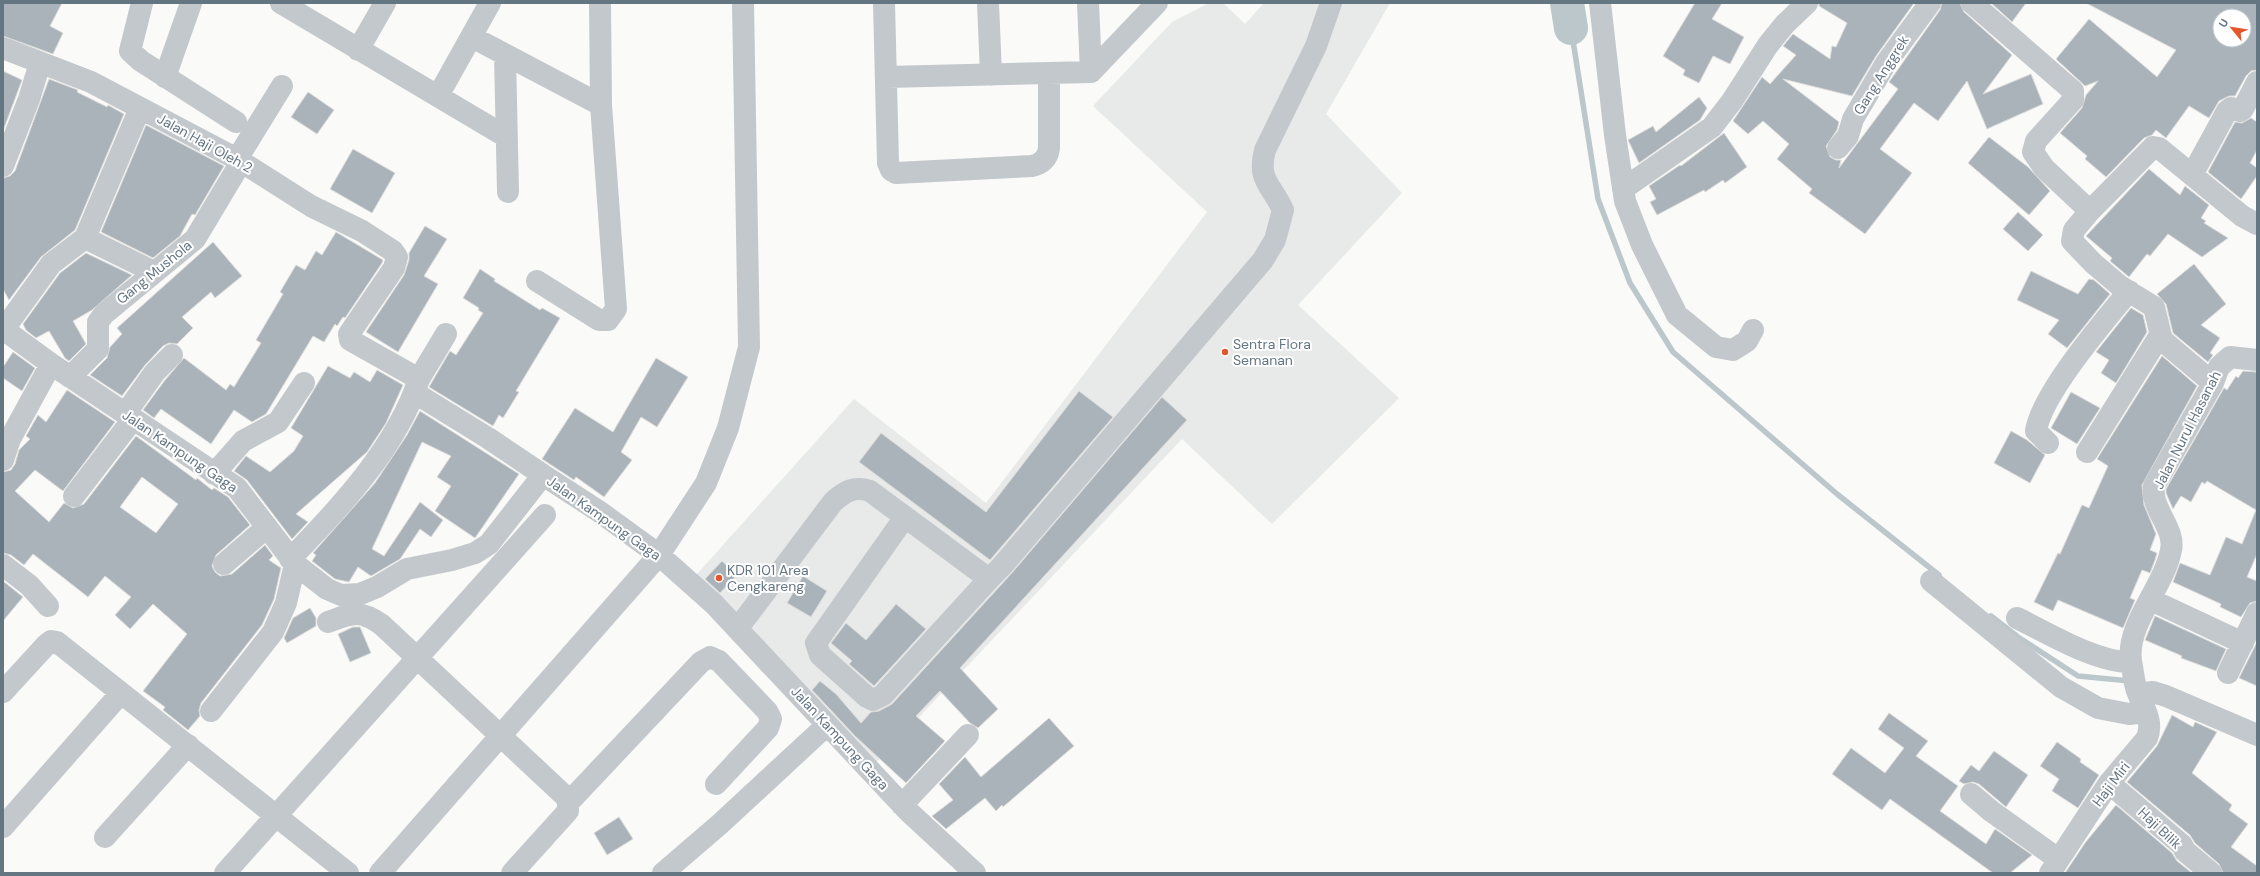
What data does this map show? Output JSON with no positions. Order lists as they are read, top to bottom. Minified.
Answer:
{"streets":{"street":["Gang Anggrek","Jalan Haji Oleh 2","Gang Mushola","Jalan Nurul Hasanah","Jalan Kampung Gaga","Haji Miri","Haji Bilik"]},"crossings":[["Jalan Haji Oleh 2","Gang Mushola"],["Gang Mushola","Jalan Kampung Gaga"],["Jalan Nurul Hasanah","Haji Miri"],["Haji Miri","Haji Bilik"]],"places":["Sentra Flora Semanan","KDR 101 Area Cengkareng"],"north":"top left"}
